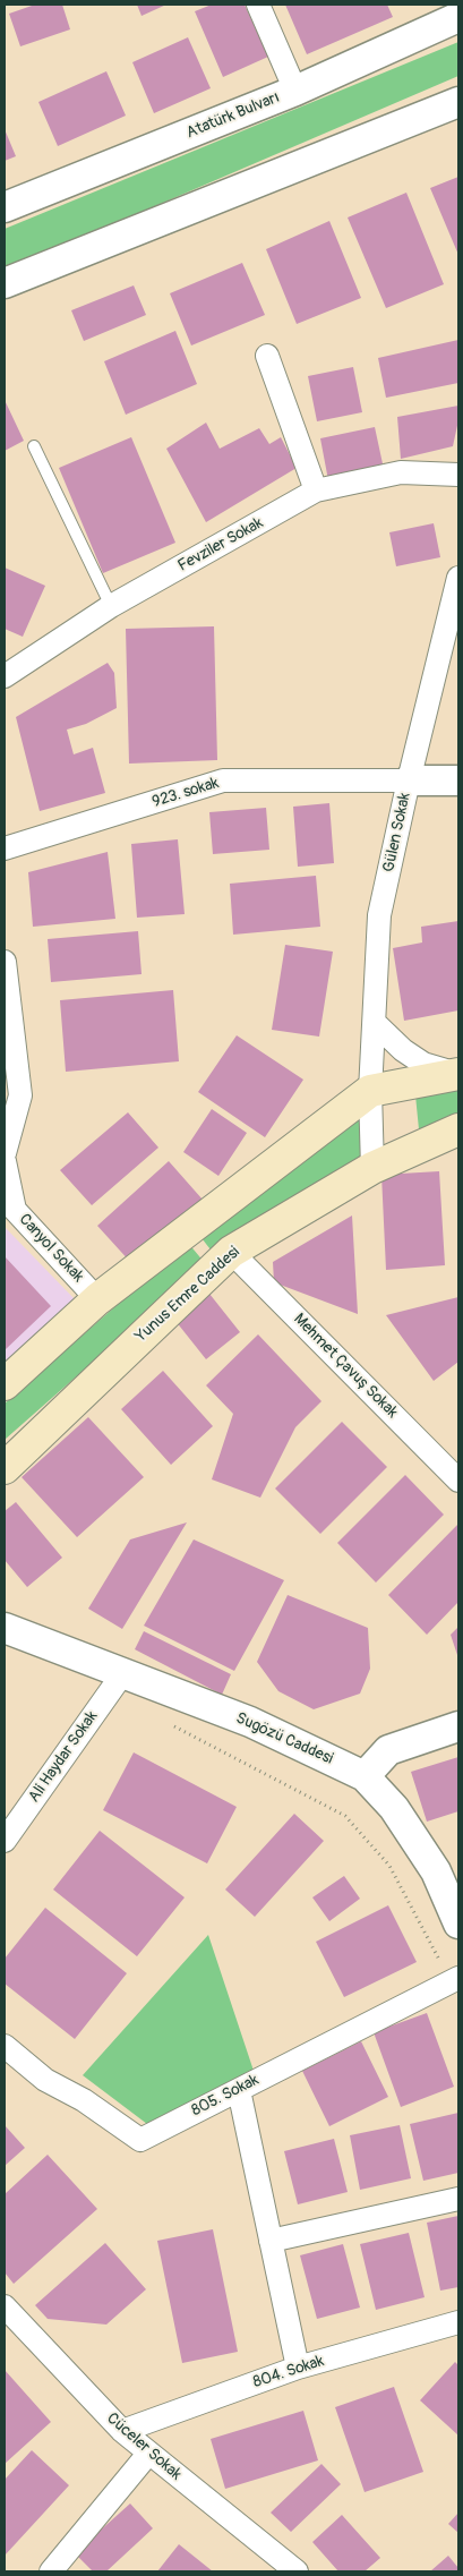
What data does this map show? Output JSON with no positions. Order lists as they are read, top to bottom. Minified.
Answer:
{"streets":{"main road":["Yunus Emre Caddesi"],"street":["Atatürk Bulvarı","Fevziler Sokak","923. sokak","Gülen Sokak","Canyol Sokak","Mehmet Çavuş Sokak","Sugözü Caddesi","Ali Haydar Sokak","805. Sokak","804. Sokak","Cüceler Sokak"]},"crossings":[["923. sokak","Gülen Sokak"],["Gülen Sokak","Yunus Emre Caddesi"],["Yunus Emre Caddesi","Mehmet Çavuş Sokak"],["Sugözü Caddesi","Ali Haydar Sokak"],["804. Sokak","Cüceler Sokak"]]}
